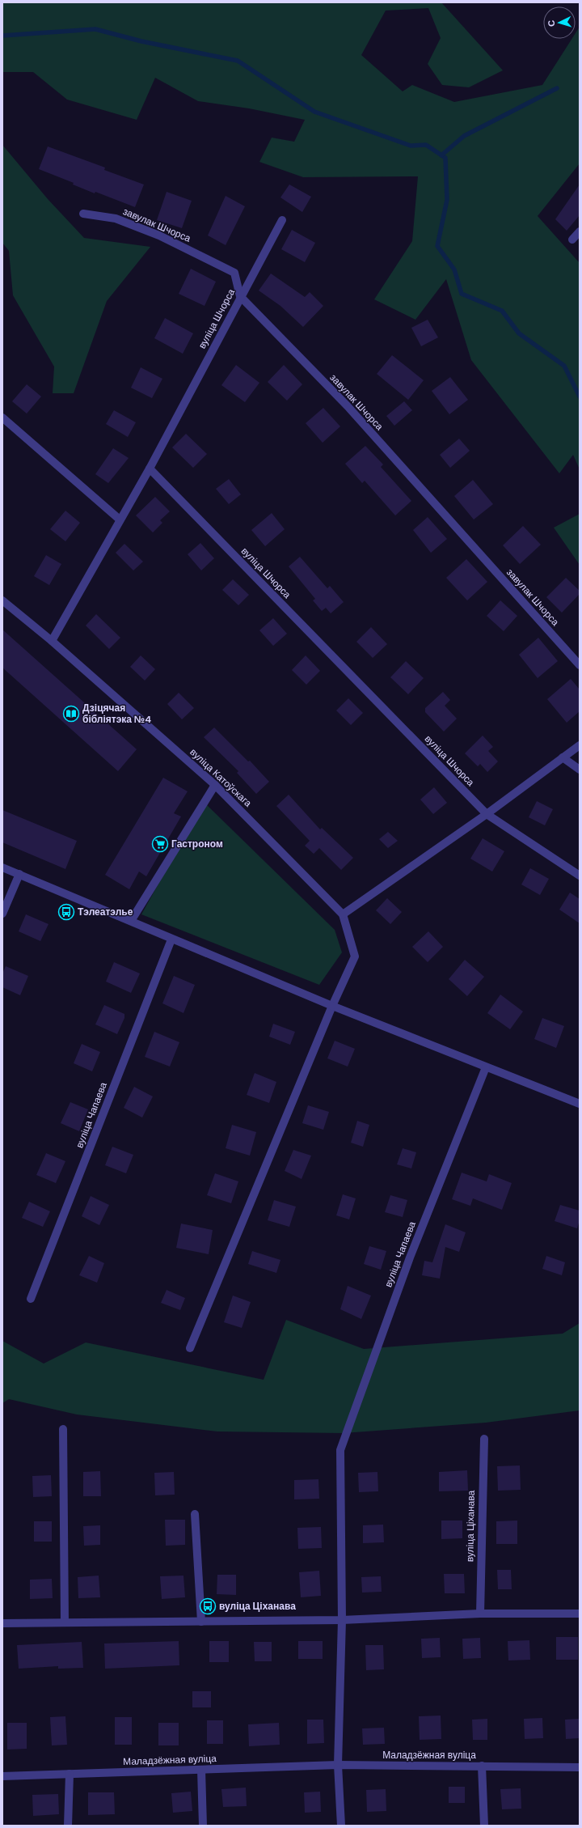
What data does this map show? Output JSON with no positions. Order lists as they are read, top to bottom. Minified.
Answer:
{"streets":{"street":["завулак Шчорса","вуліца Шчорса","вуліца Катоўскага","вуліца Чапаева","вуліца Ціханава","Маладзёжная вуліца"]},"crossings":[["завулак Шчорса","вуліца Шчорса"]],"places":{"library":["Дзіцячая бібліятэка №4"],"supermarket":["Гастроном"],"bus stop":["Тэлеатэлье","вуліца Ціханава"]},"north":"left"}
